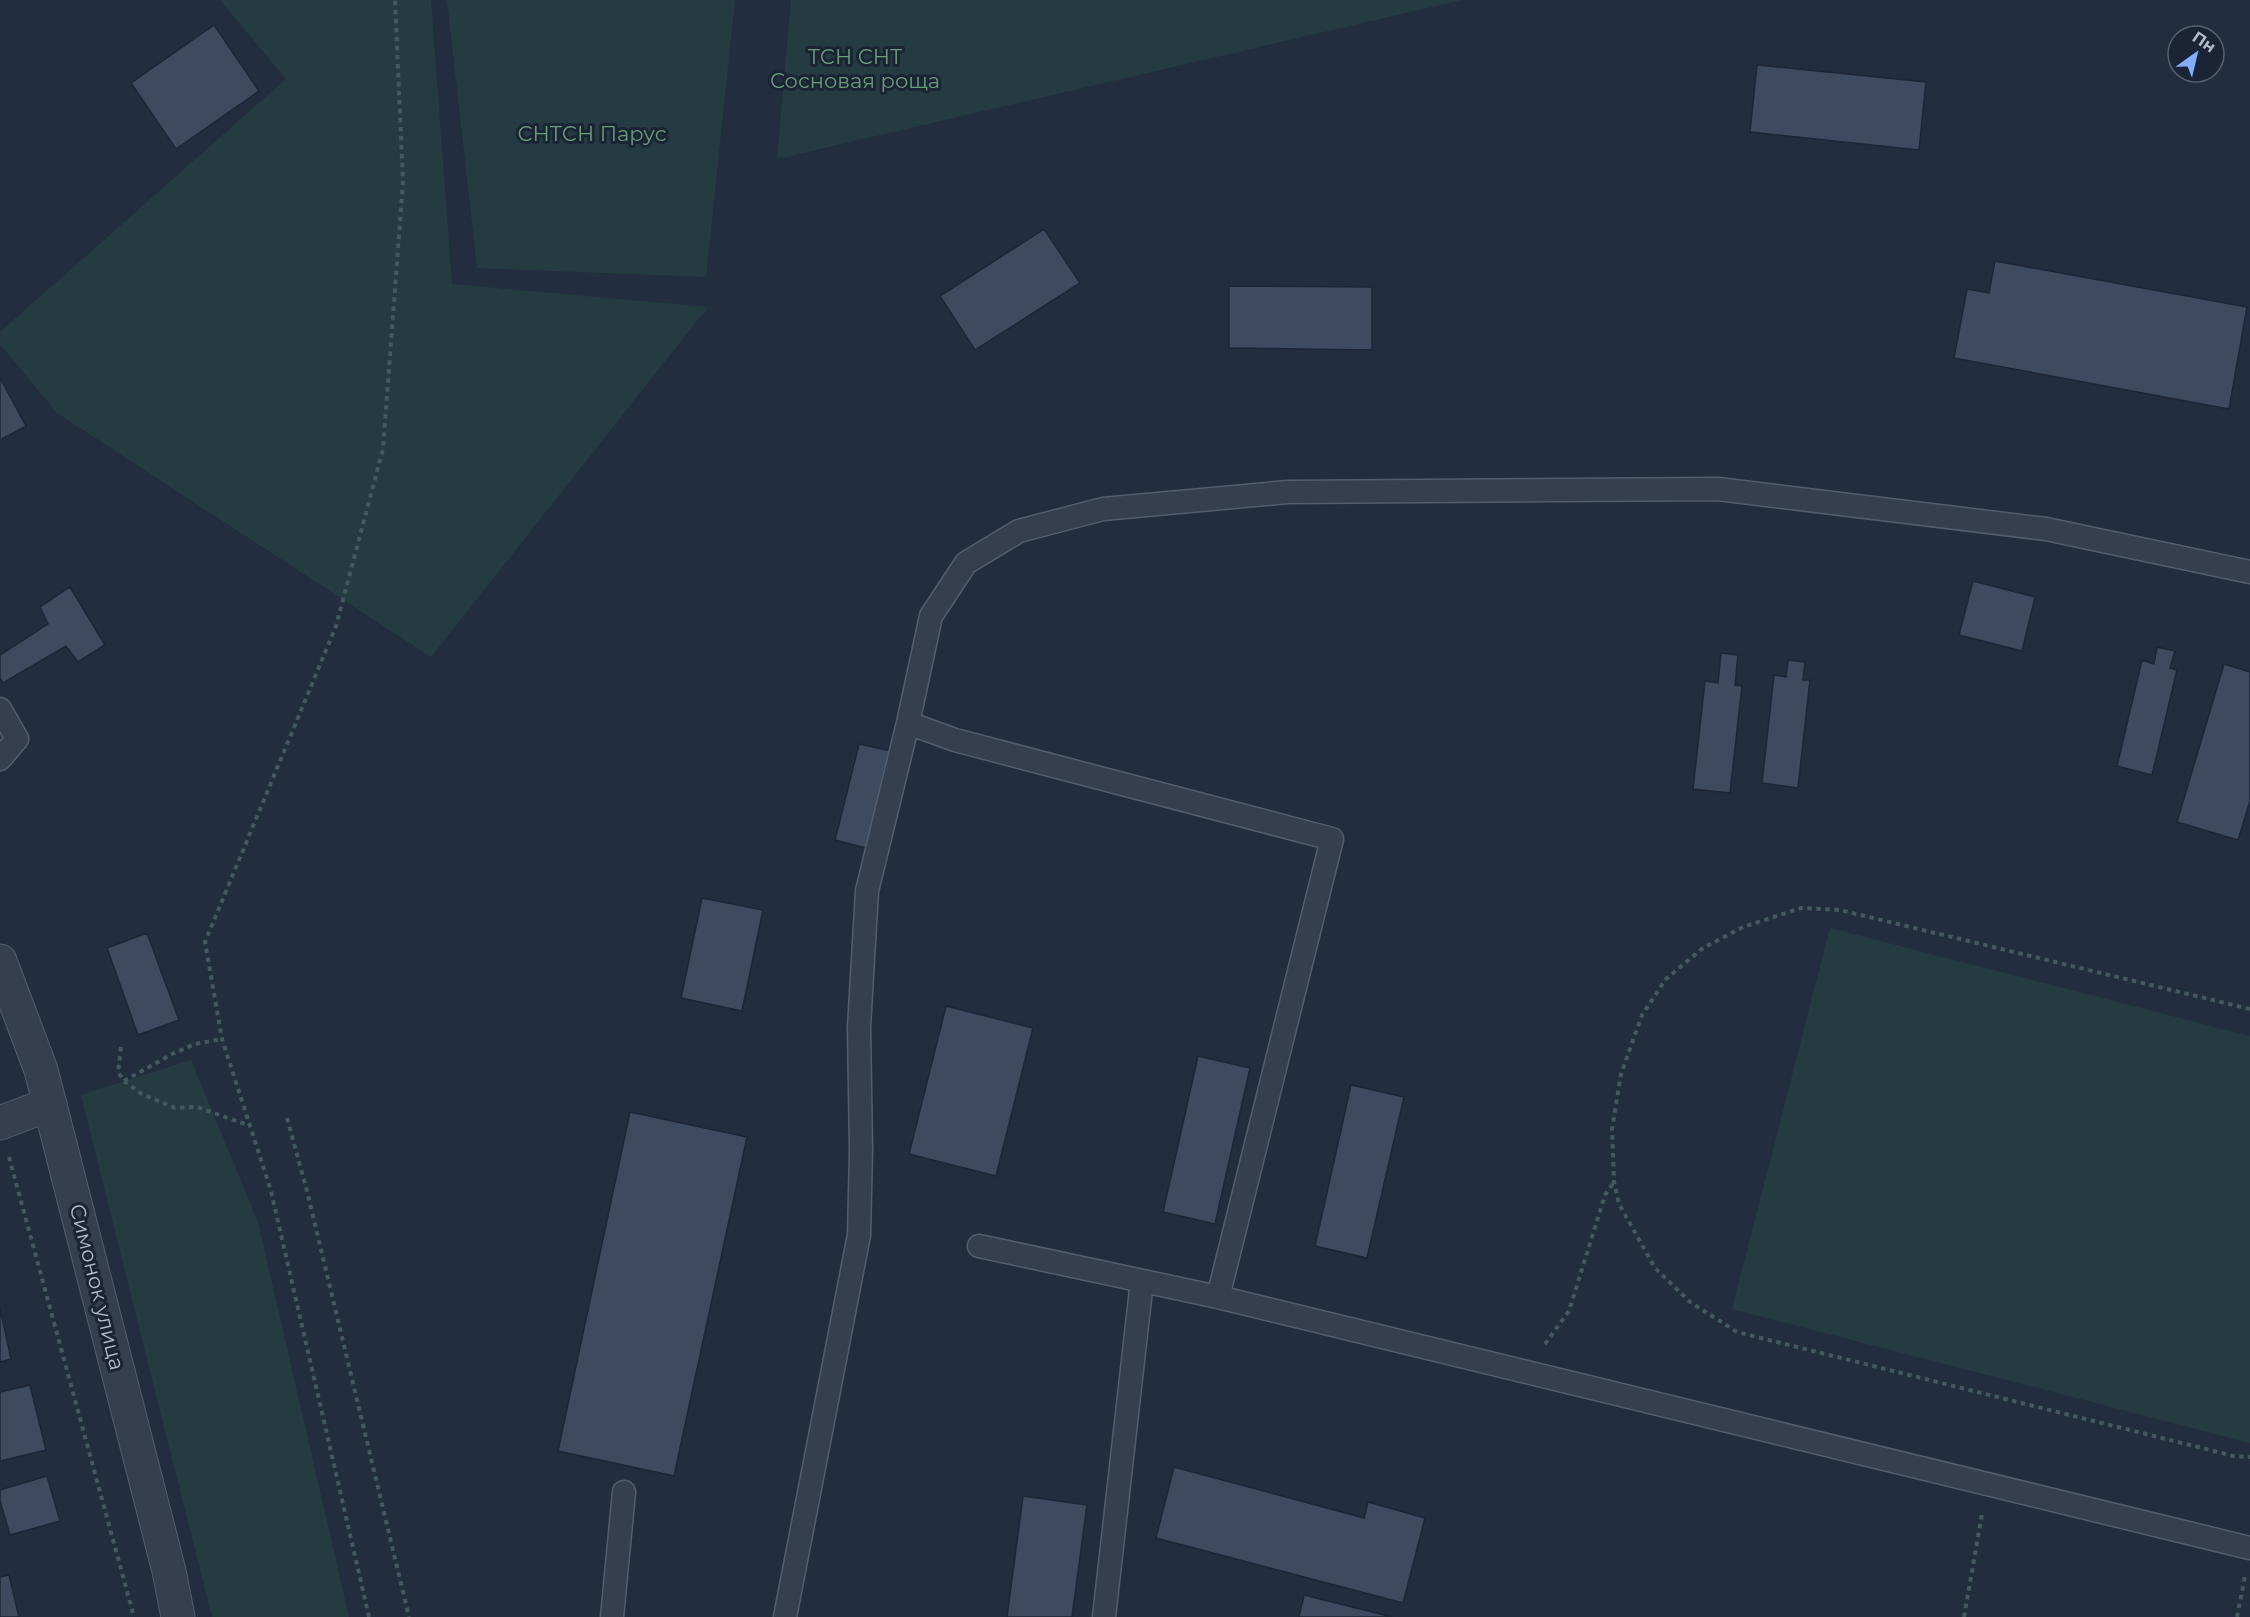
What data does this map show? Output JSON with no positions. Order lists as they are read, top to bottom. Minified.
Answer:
{"streets":{"street":["Симонок улица"]},"parks":["ТСН СНТ Сосновая роща","СНТСН Парус"],"north":"top right"}
